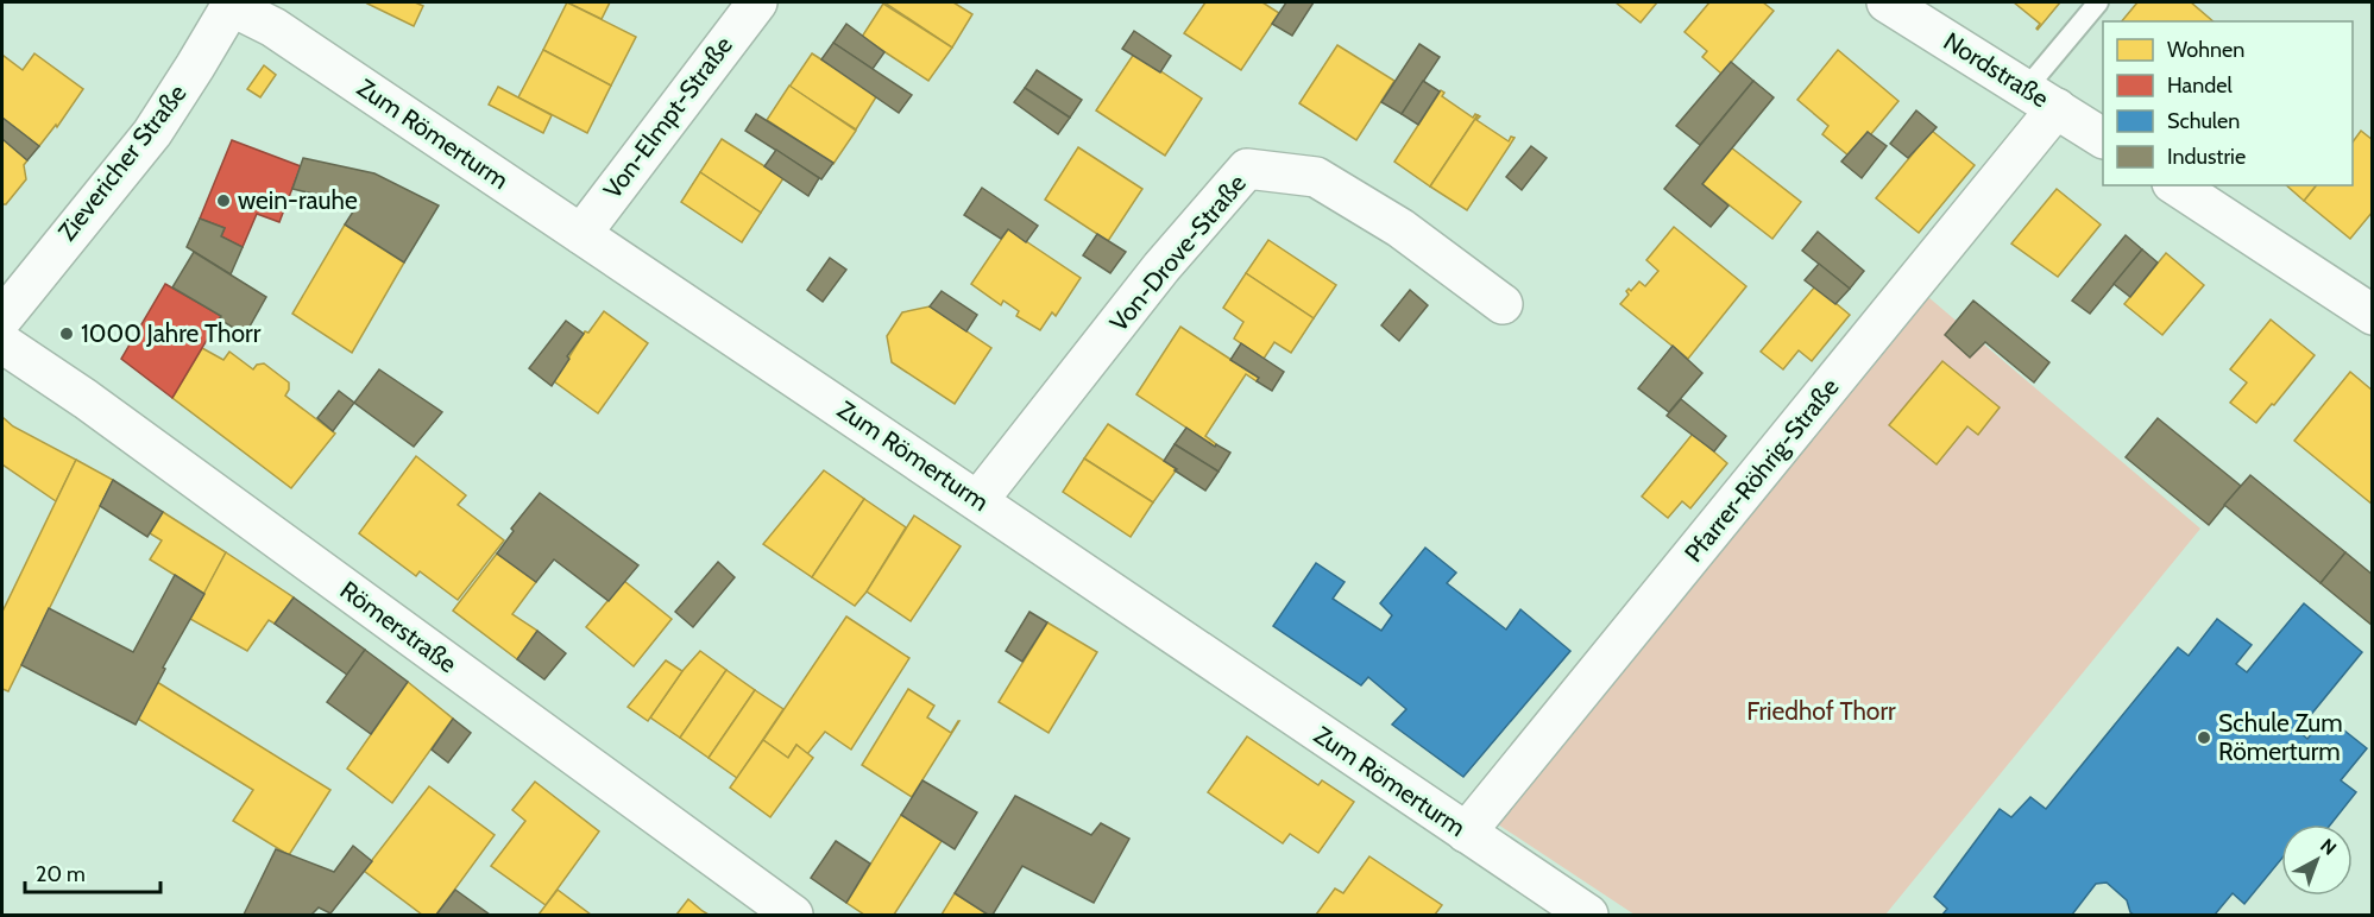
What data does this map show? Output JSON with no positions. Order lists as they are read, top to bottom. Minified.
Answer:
{"streets":{"street":["Nordstraße","Von-Elmpt-Straße","Zum Römerturm","Zievericher Straße","Von-Drove-Straße","Pfarrer-Röhrig-Straße","Römerstraße"]},"crossings":[["Nordstraße","Pfarrer-Röhrig-Straße"],["Von-Elmpt-Straße","Zum Römerturm"],["Zum Römerturm","Zievericher Straße"],["Zum Römerturm","Von-Drove-Straße"],["Zum Römerturm","Pfarrer-Röhrig-Straße"]],"parks":["Friedhof Thorr"],"places":["wein-rauhe","1000 Jahre Thorr","Schule Zum Römerturm"],"legend":["Wohnen","Handel","Schulen","Industrie"],"scale_bar":"20 m","north":"top right"}
